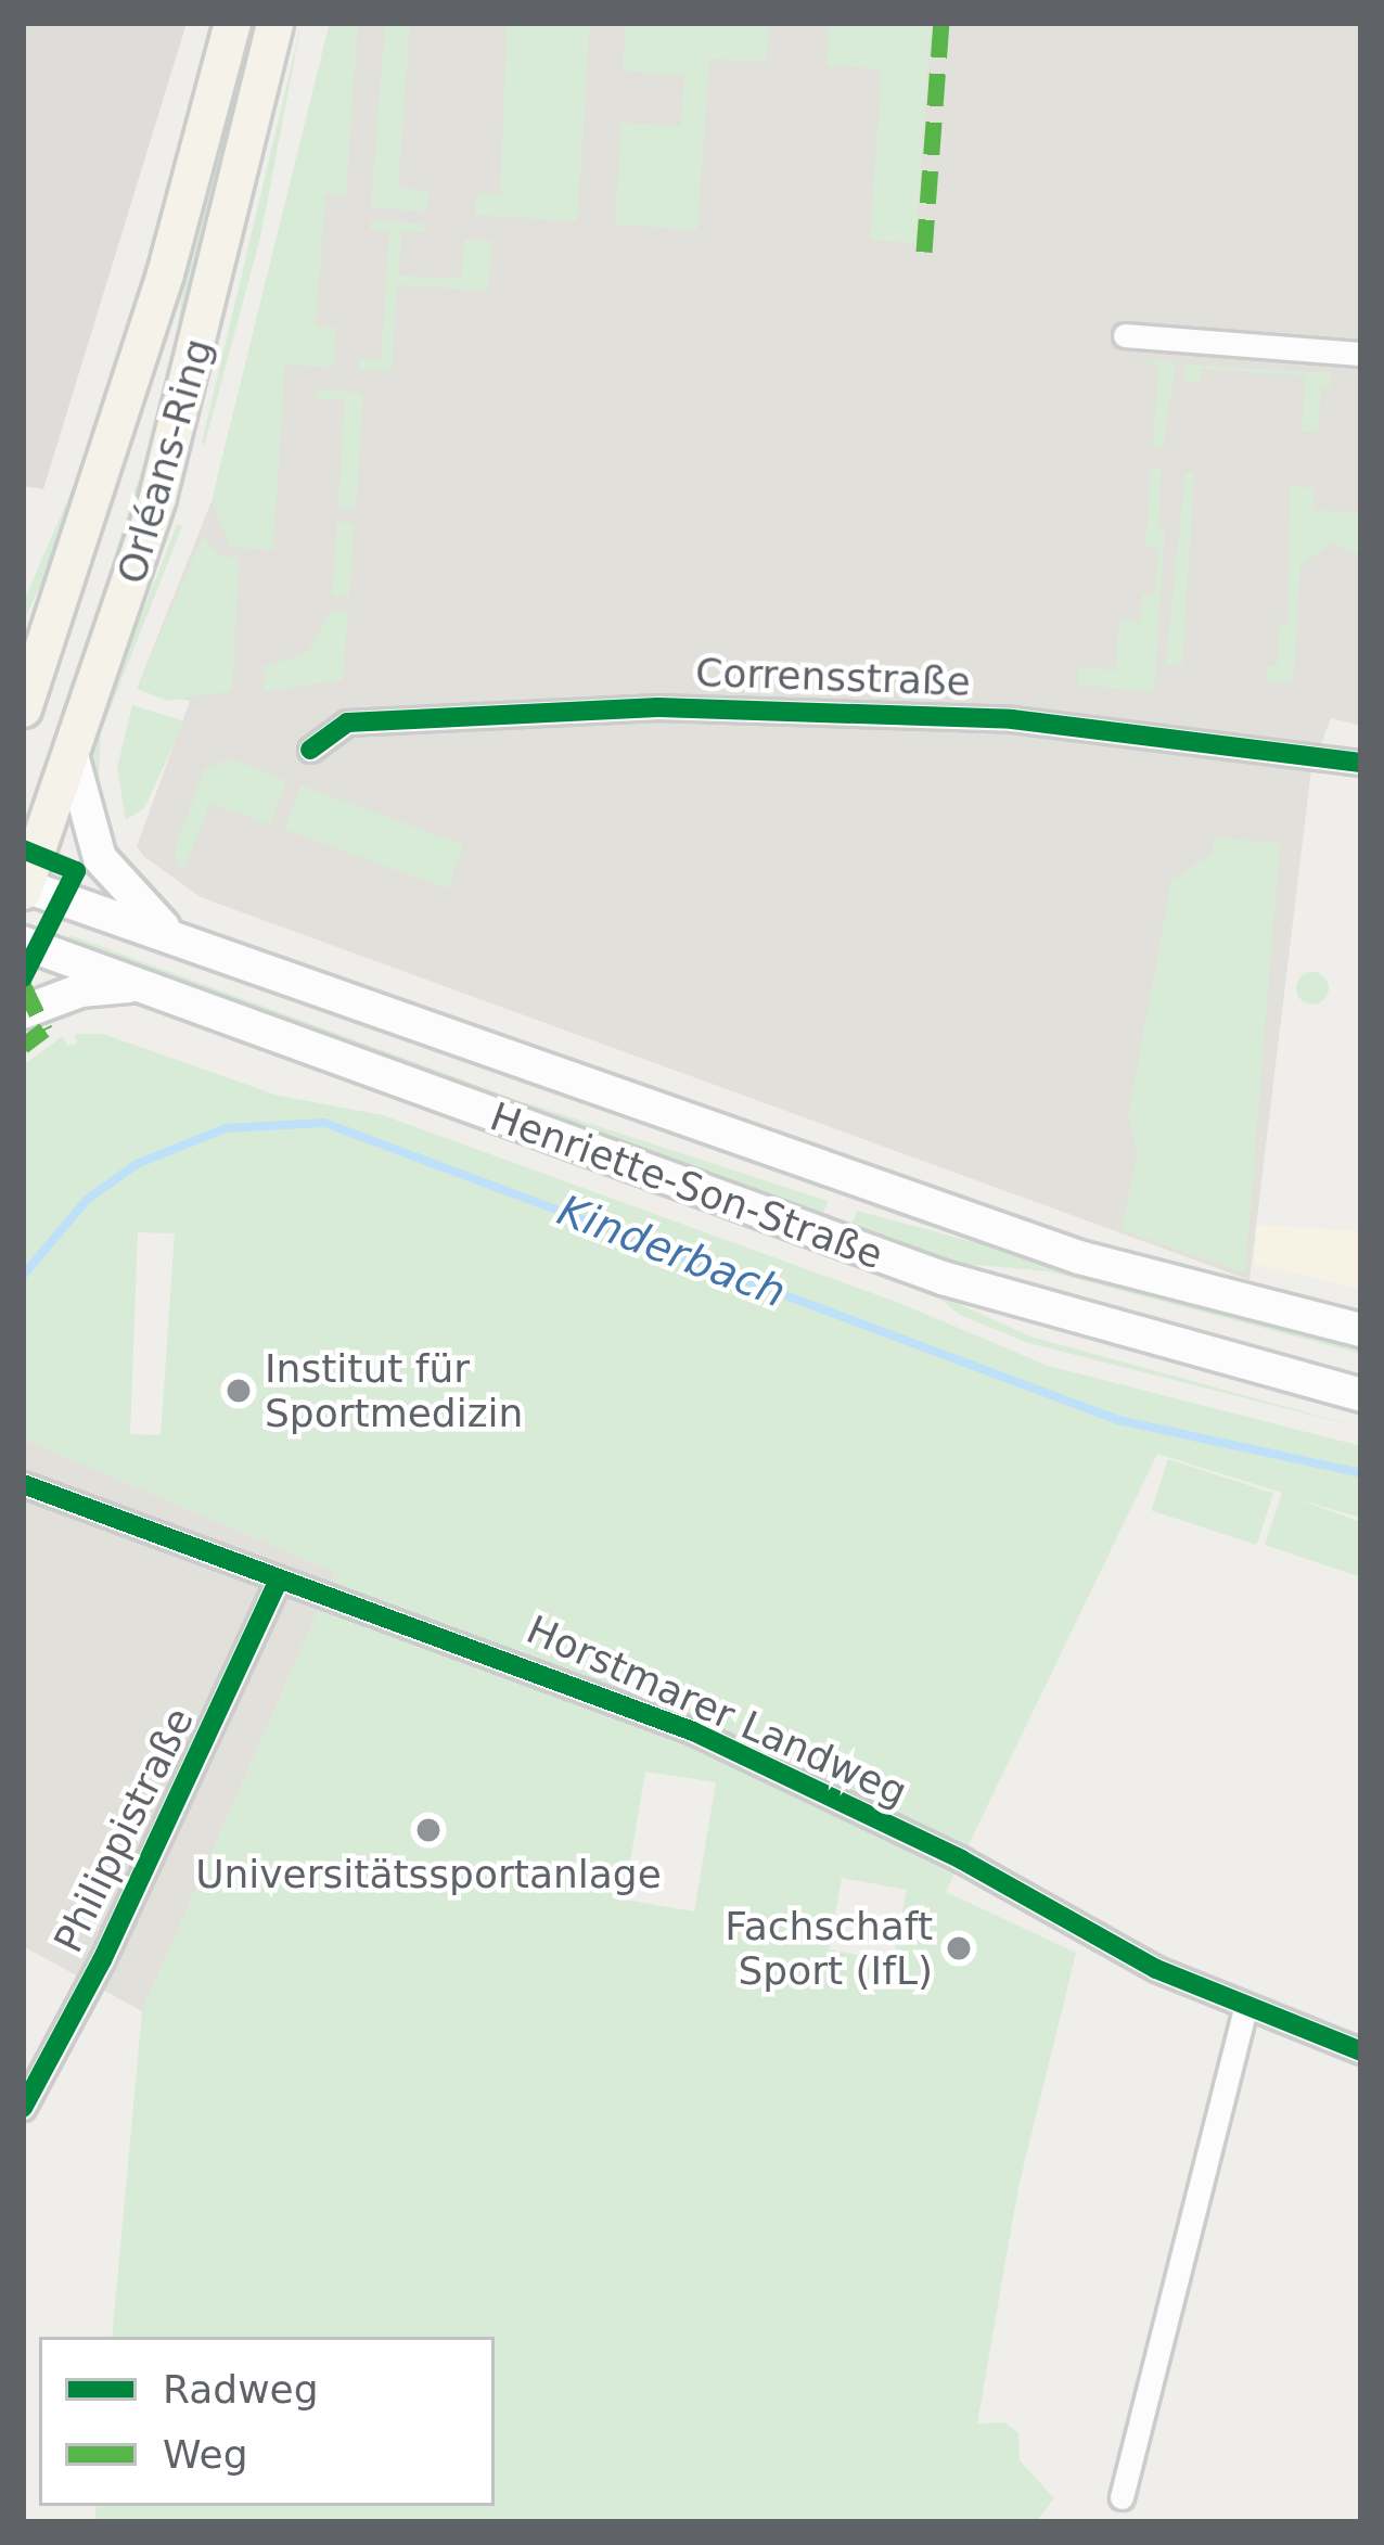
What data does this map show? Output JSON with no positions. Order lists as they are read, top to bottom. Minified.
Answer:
{"streets":{"main road":["Orléans-Ring","Henriette-Son-Straße"],"street":["Corrensstraße","Horstmarer Landweg","Philippistraße"]},"crossings":[["Orléans-Ring","Henriette-Son-Straße"],["Horstmarer Landweg","Philippistraße"]],"water":["Kinderbach"],"places":["Institut für Sportmedizin","Universitätssportanlage","Fachschaft Sport (IfL)"],"legend":["Radweg","Weg"]}
